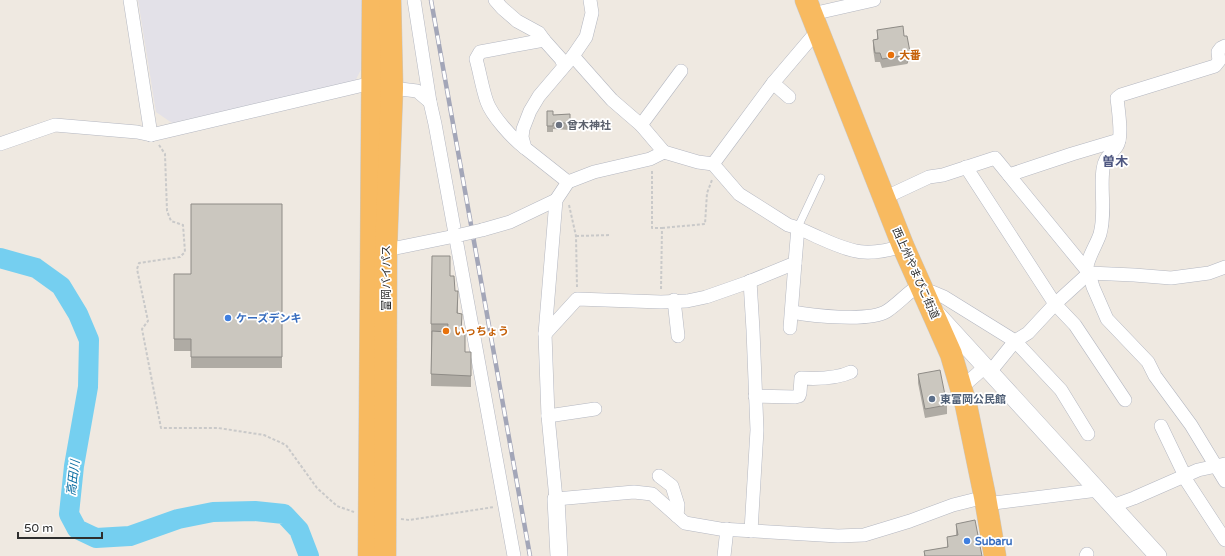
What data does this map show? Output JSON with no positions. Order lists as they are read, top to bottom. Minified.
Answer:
{"streets":{"highway":["西上州やまびこ街道","富岡バイパス"]},"districts":["曽木"],"water":["高田川"],"places":["大番","曾木神社","ケーズデンキ","いっちょう","東富岡公民館","Subaru"],"scale_bar":"50 m"}
